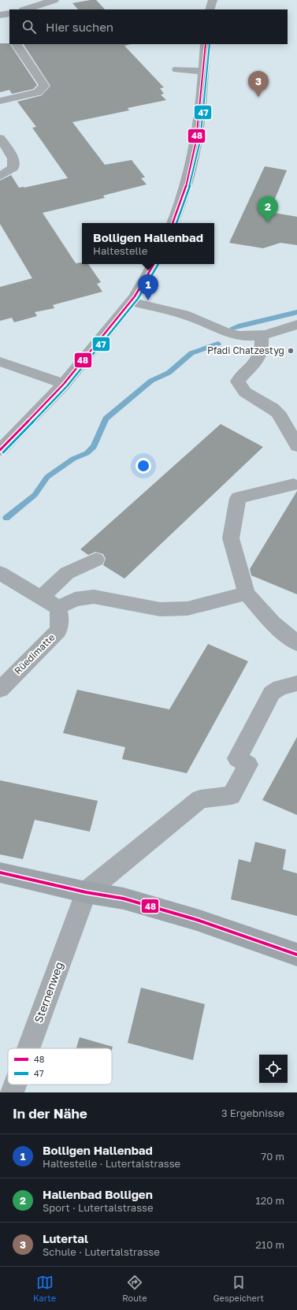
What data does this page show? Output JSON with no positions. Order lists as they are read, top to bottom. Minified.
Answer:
{"streets":{"street":["Rüedimatte","Sternenweg"]},"places":["Pfadi Chatzestyg"],"lines":["transit line 48","transit line 47"],"legend":["48","47"],"page":{"search":"Hier suchen","pins":["3","2","1"],"popup":["Bolligen Hallenbad","Haltestelle"],"heading":["In der Nähe","3 Ergebnisse"],"list":[{"mark":"1","name":"Bolligen Hallenbad","note":"Haltestelle · Lutertalstrasse","value":"70 m"},{"mark":"2","name":"Hallenbad Bolligen","note":"Sport · Lutertalstrasse","value":"120 m"},{"mark":"3","name":"Lutertal","note":"Schule · Lutertalstrasse","value":"210 m"}],"nav":["Karte","Route","Gespeichert"]}}
